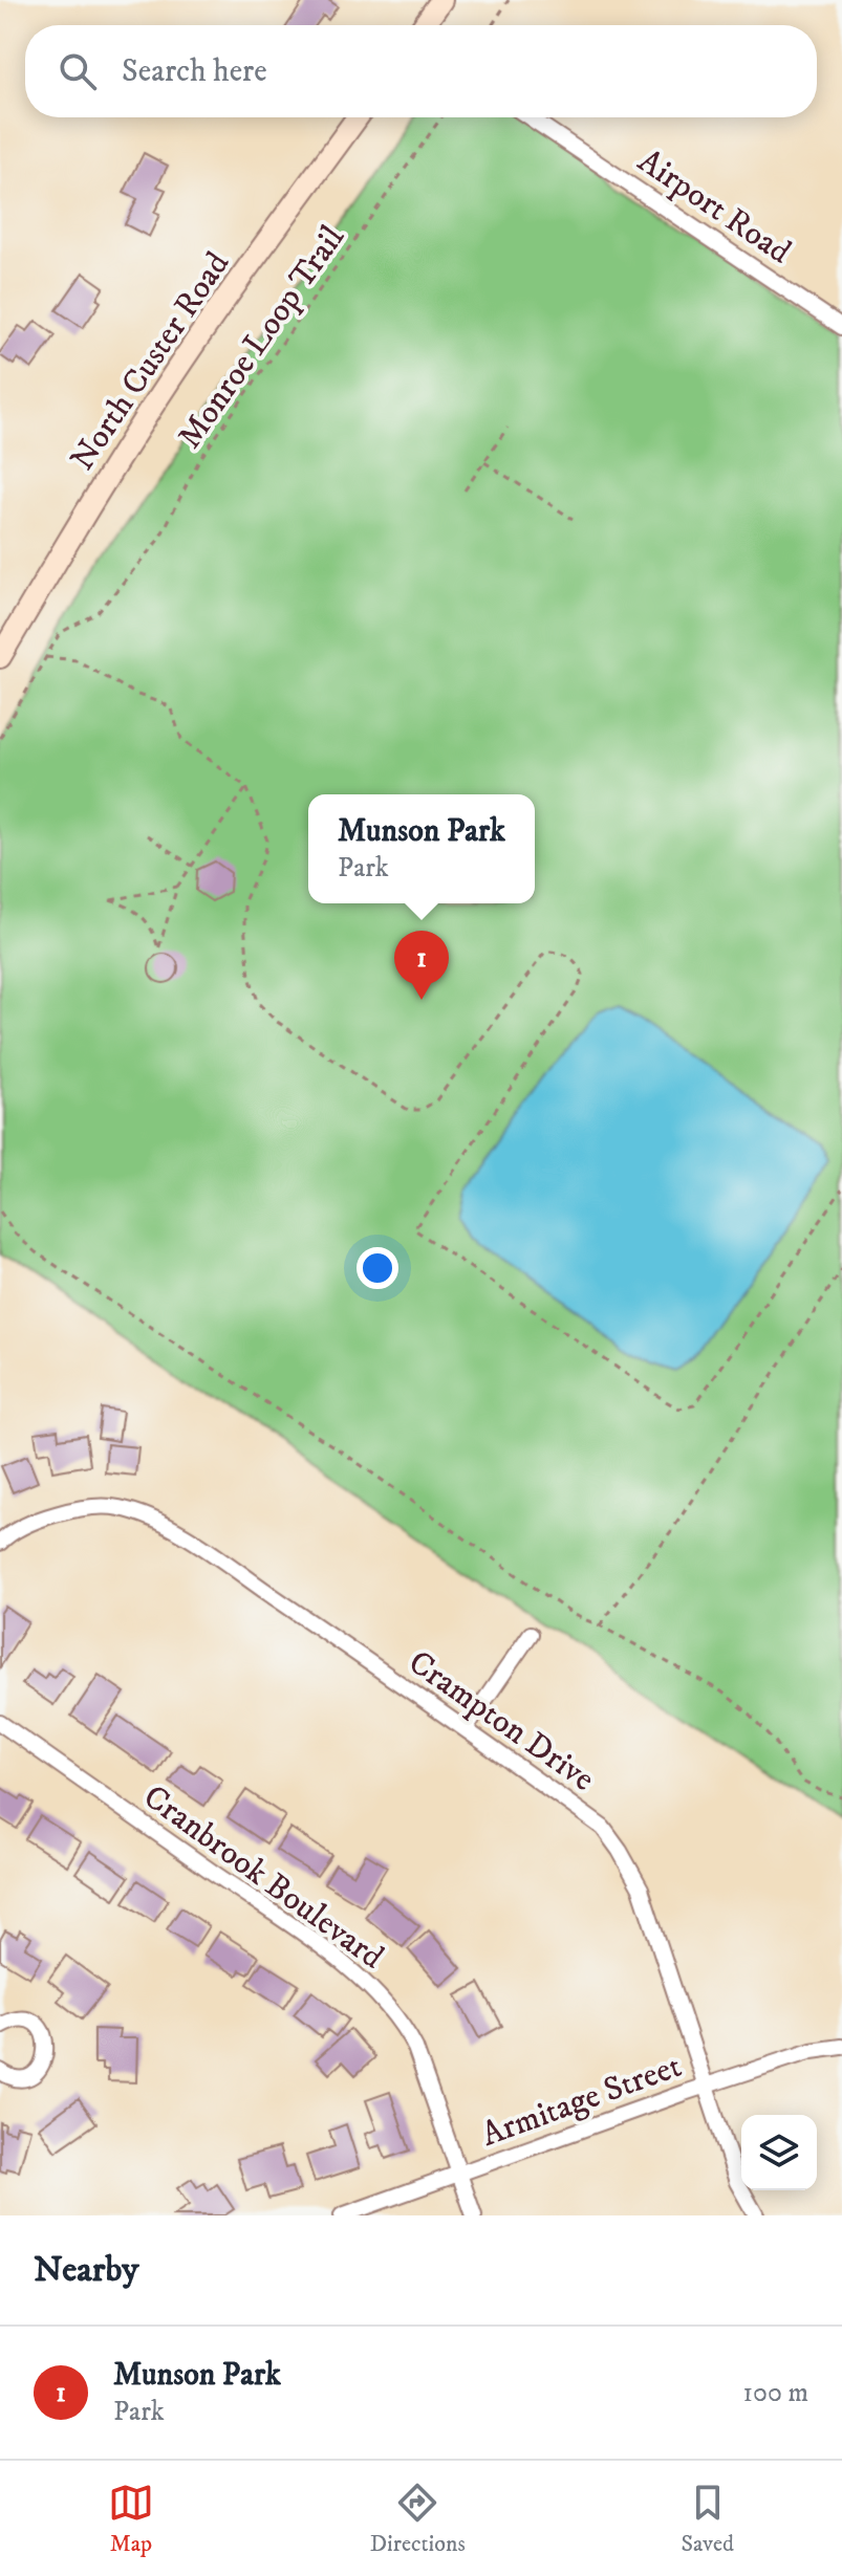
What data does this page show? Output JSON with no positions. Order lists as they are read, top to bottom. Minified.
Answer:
{"streets":{"street":["Airport Road","North Custer Road","Crampton Drive","Cranbrook Boulevard","Armitage Street"],"path":["Monroe Loop Trail"]},"crossings":[["Crampton Drive","Armitage Street"],["Cranbrook Boulevard","Armitage Street"]],"page":{"search":"Search here","popup":["Munson Park","Park"],"pins":"1","heading":"Nearby","list":[{"mark":"1","name":"Munson Park","note":"Park","value":"100 m"}],"nav":["Map","Directions","Saved"]}}
